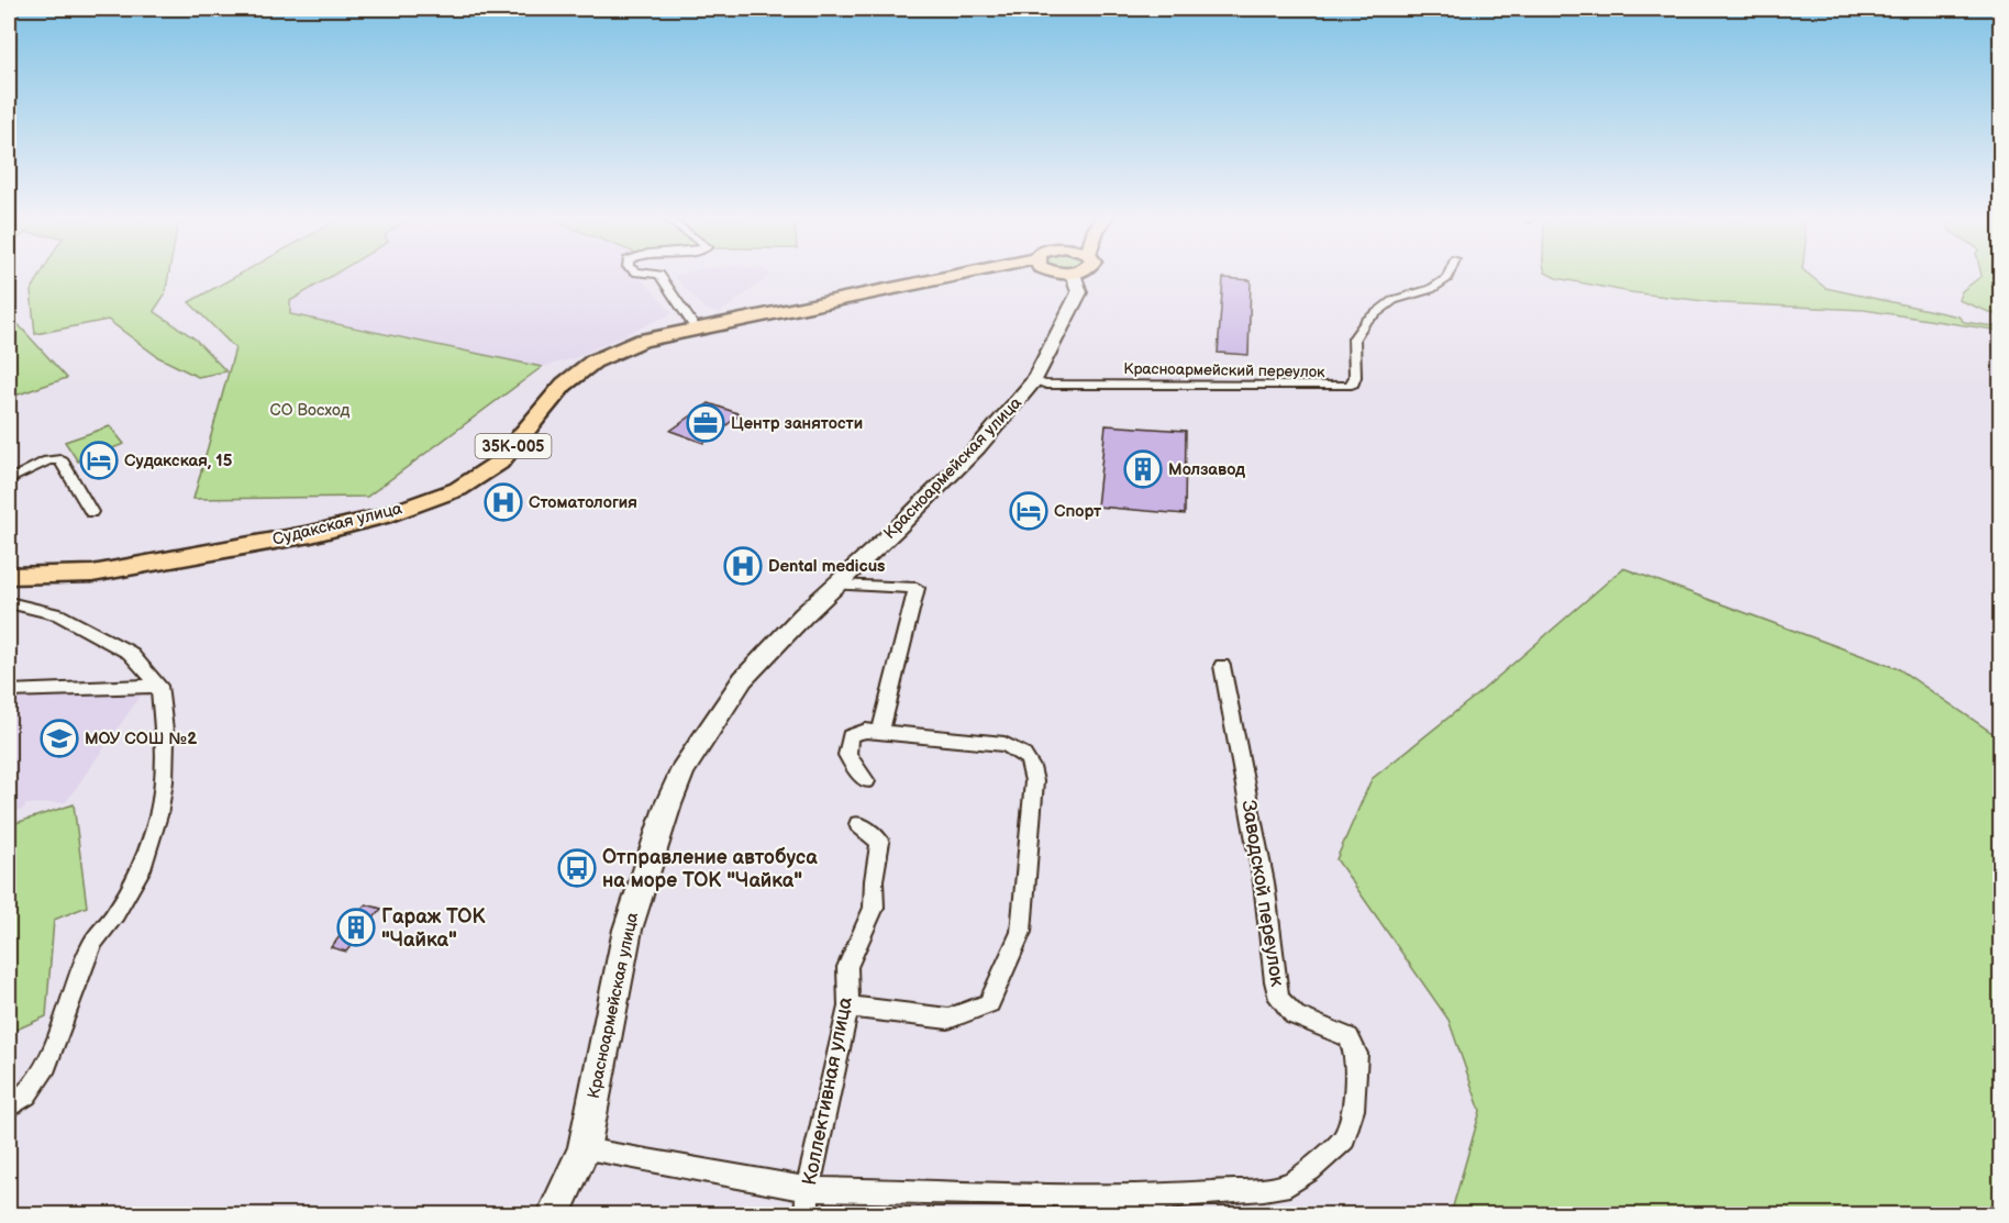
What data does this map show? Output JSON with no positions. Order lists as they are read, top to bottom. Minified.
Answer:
{"streets":{"main road":["35К-005","Красноармейская улица","Судакская улица"],"street":["Красноармейский переулок","Заводской переулок","Коллективная улица"]},"crossings":[["Красноармейский переулок","Красноармейская улица"],["Красноармейская улица","Заводской переулок"],["Заводской переулок","Коллективная улица"]],"parks":["СО Восход"],"places":{"office":["Центр занятости"],"hotel":["Судакская, 15","Спорт"],"building":["Молзавод","Гараж ТОК \"Чайка\""],"hospital":["Стоматология","Dental medicus"],"school or university":["МОУ СОШ №2"],"bus stop":["Отправление автобуса на море ТОК \"Чайка\""]}}
